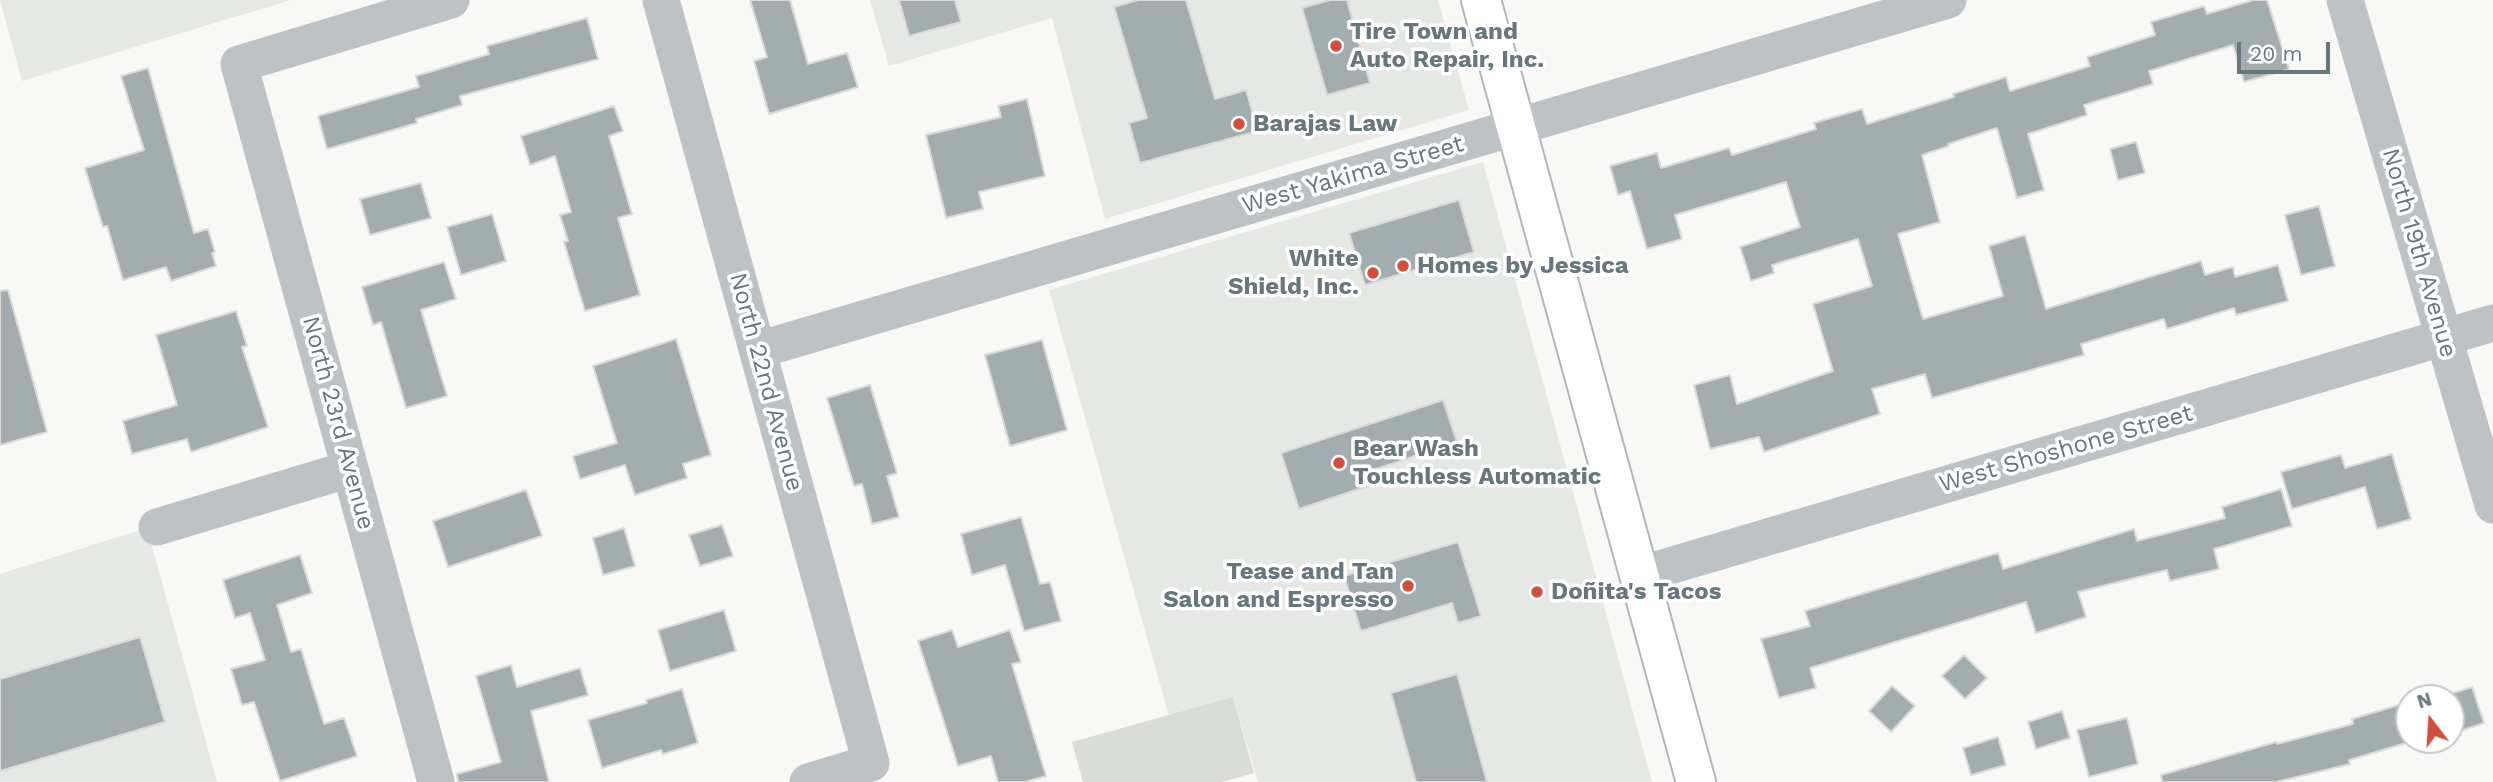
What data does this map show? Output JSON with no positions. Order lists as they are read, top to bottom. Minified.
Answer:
{"streets":{"street":["West Yakima Street","North 19th Avenue","North 22nd Avenue","North 23rd Avenue","West Shoshone Street"]},"crossings":[["West Yakima Street","North 22nd Avenue"],["North 19th Avenue","West Shoshone Street"]],"places":["Tire Town and Auto Repair, Inc.","Barajas Law","Homes by Jessica","White Shield, Inc.","Bear Wash Touchless Automatic","Tease and Tan Salon and Espresso","Doñita's Tacos"],"scale_bar":"20 m","north":"top"}
